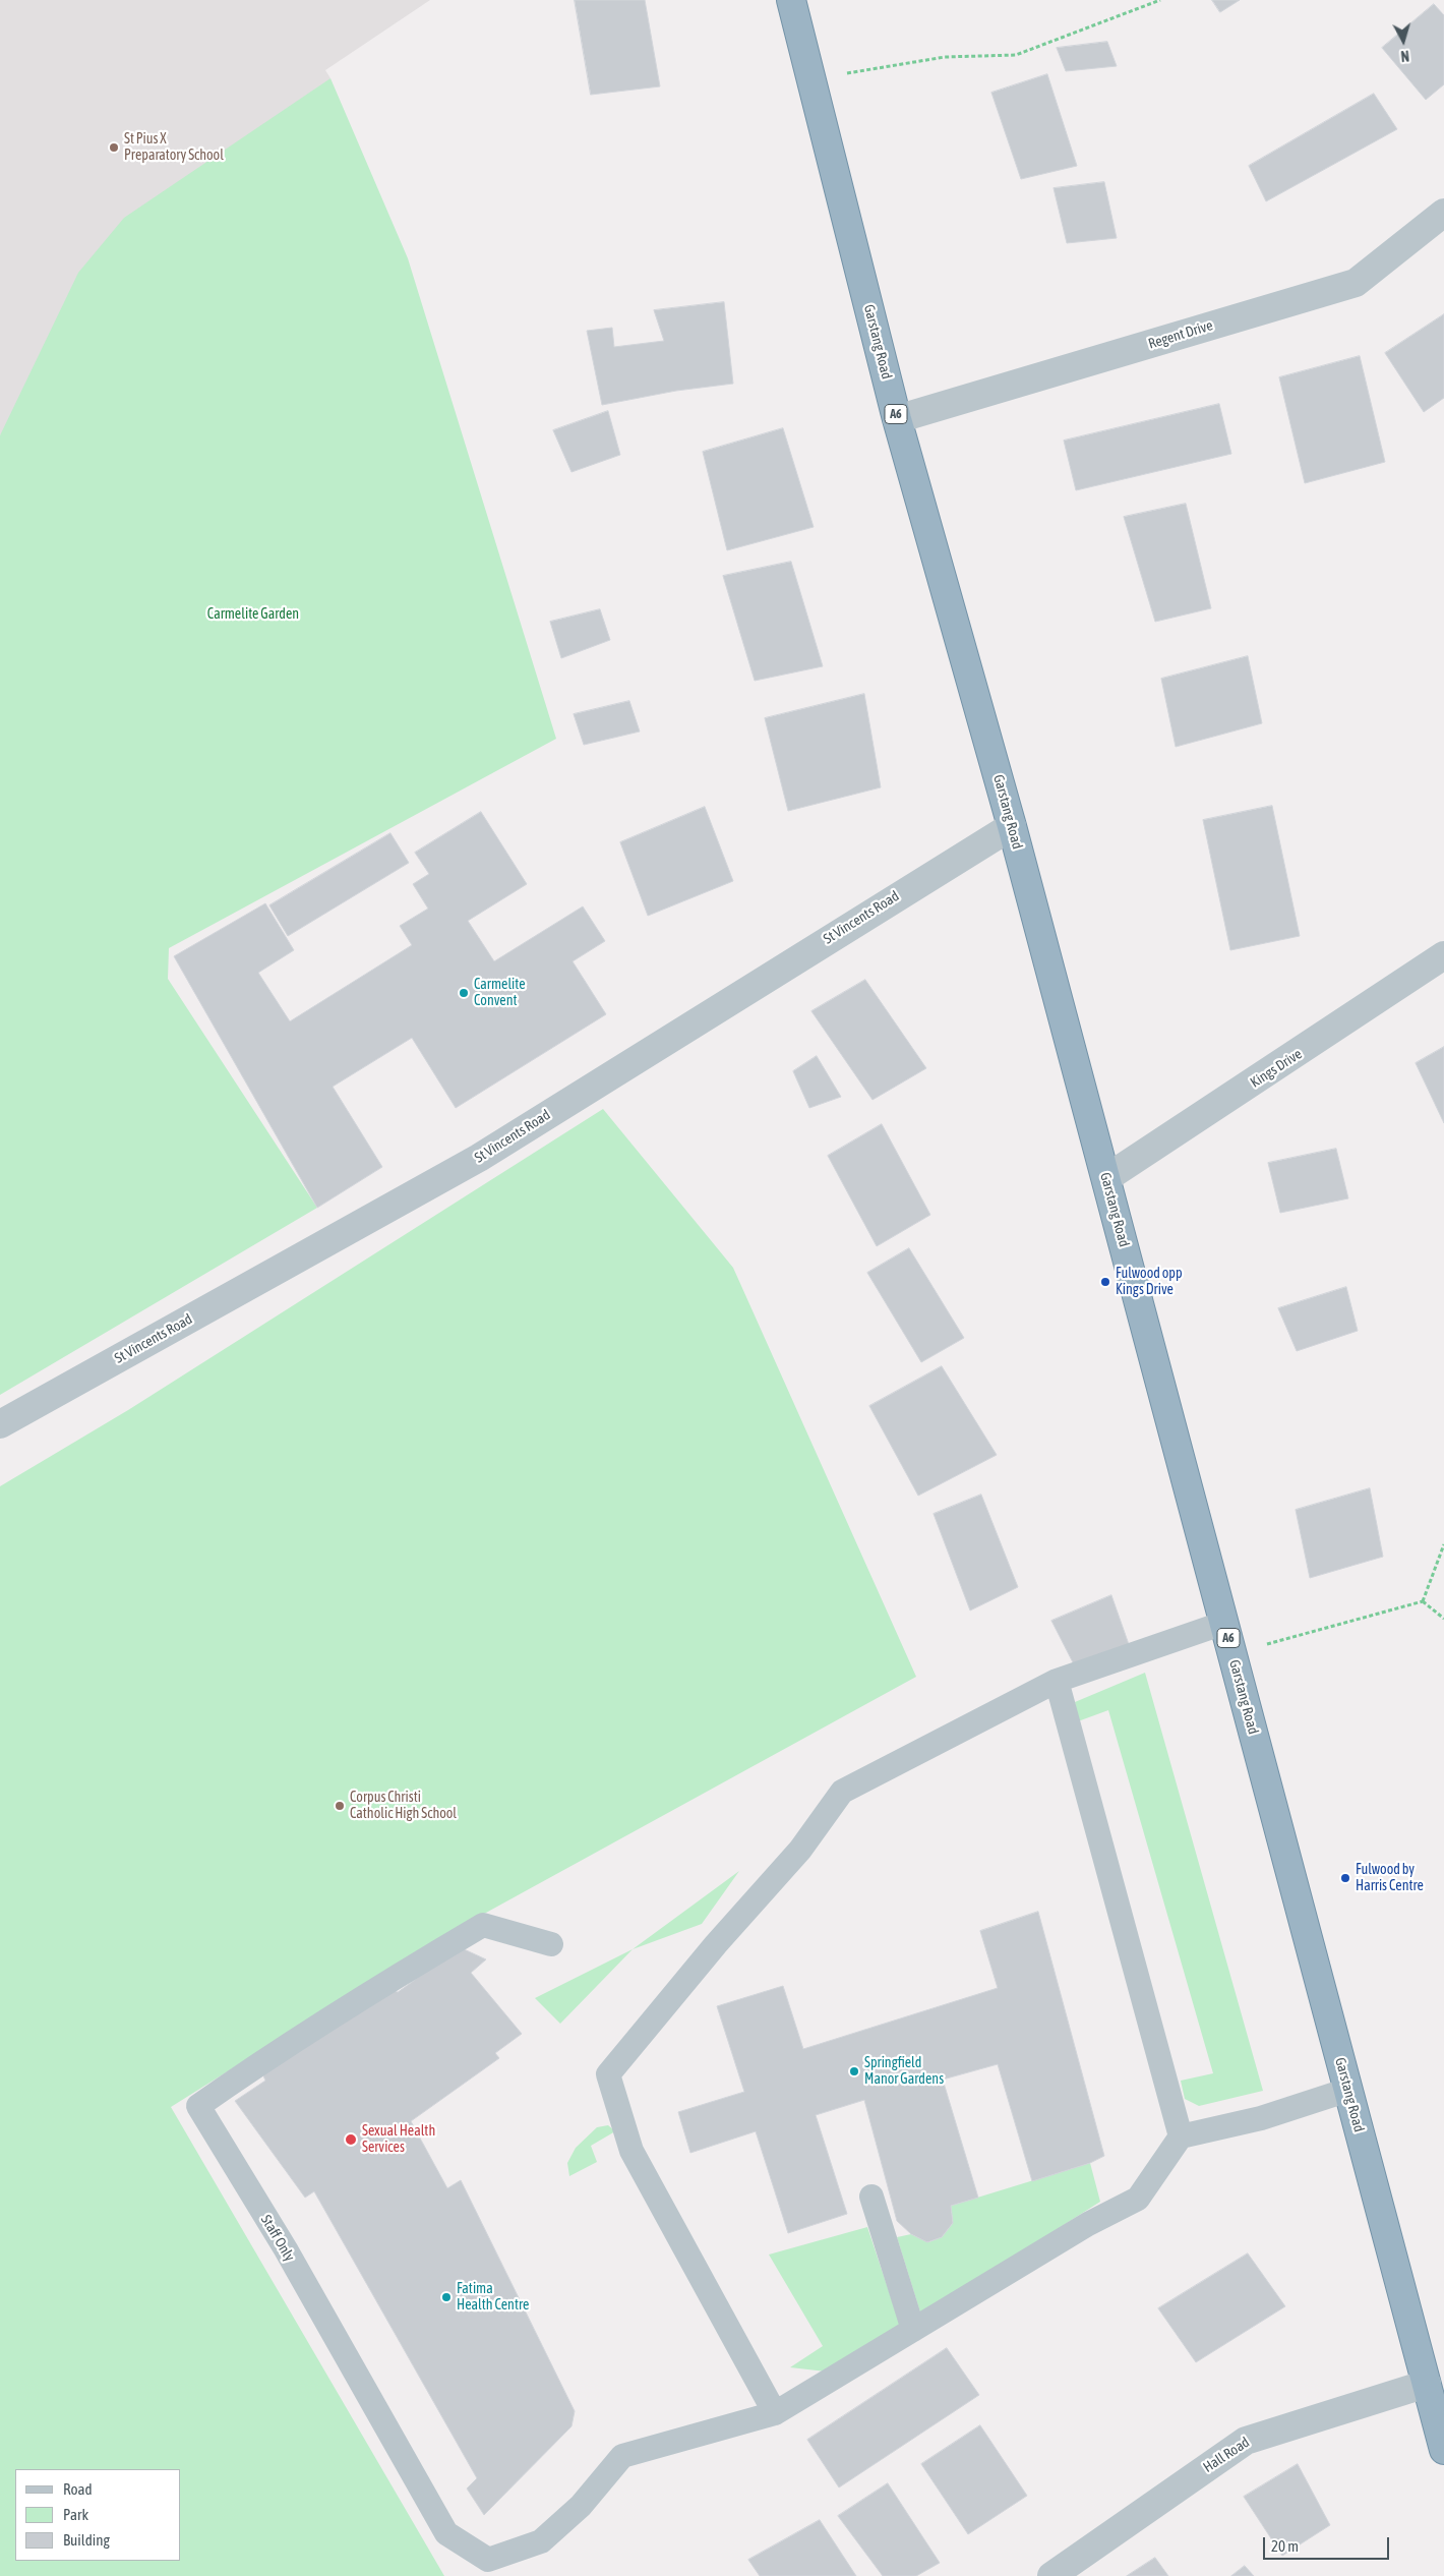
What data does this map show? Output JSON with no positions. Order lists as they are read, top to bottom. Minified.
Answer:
{"streets":{"highway":["Garstang Road","A6"],"street":["Regent Drive","St Vincents Road","Kings Drive","Hall Road"],"lane":["Staff Only"]},"crossings":[["Regent Drive","Garstang Road"],["Garstang Road","St Vincents Road"],["Garstang Road","Kings Drive"],["Garstang Road","Hall Road"]],"parks":["Carmelite Garden"],"places":["St Pius X Preparatory School","Carmelite Convent","Fulwood opp Kings Drive","Corpus Christi Catholic High School","Fulwood by Harris Centre","Springfield Manor Gardens","Sexual Health Services","Fatima Health Centre"],"legend":["Road","Park","Building"],"scale_bar":"20 m","north":"bottom"}
